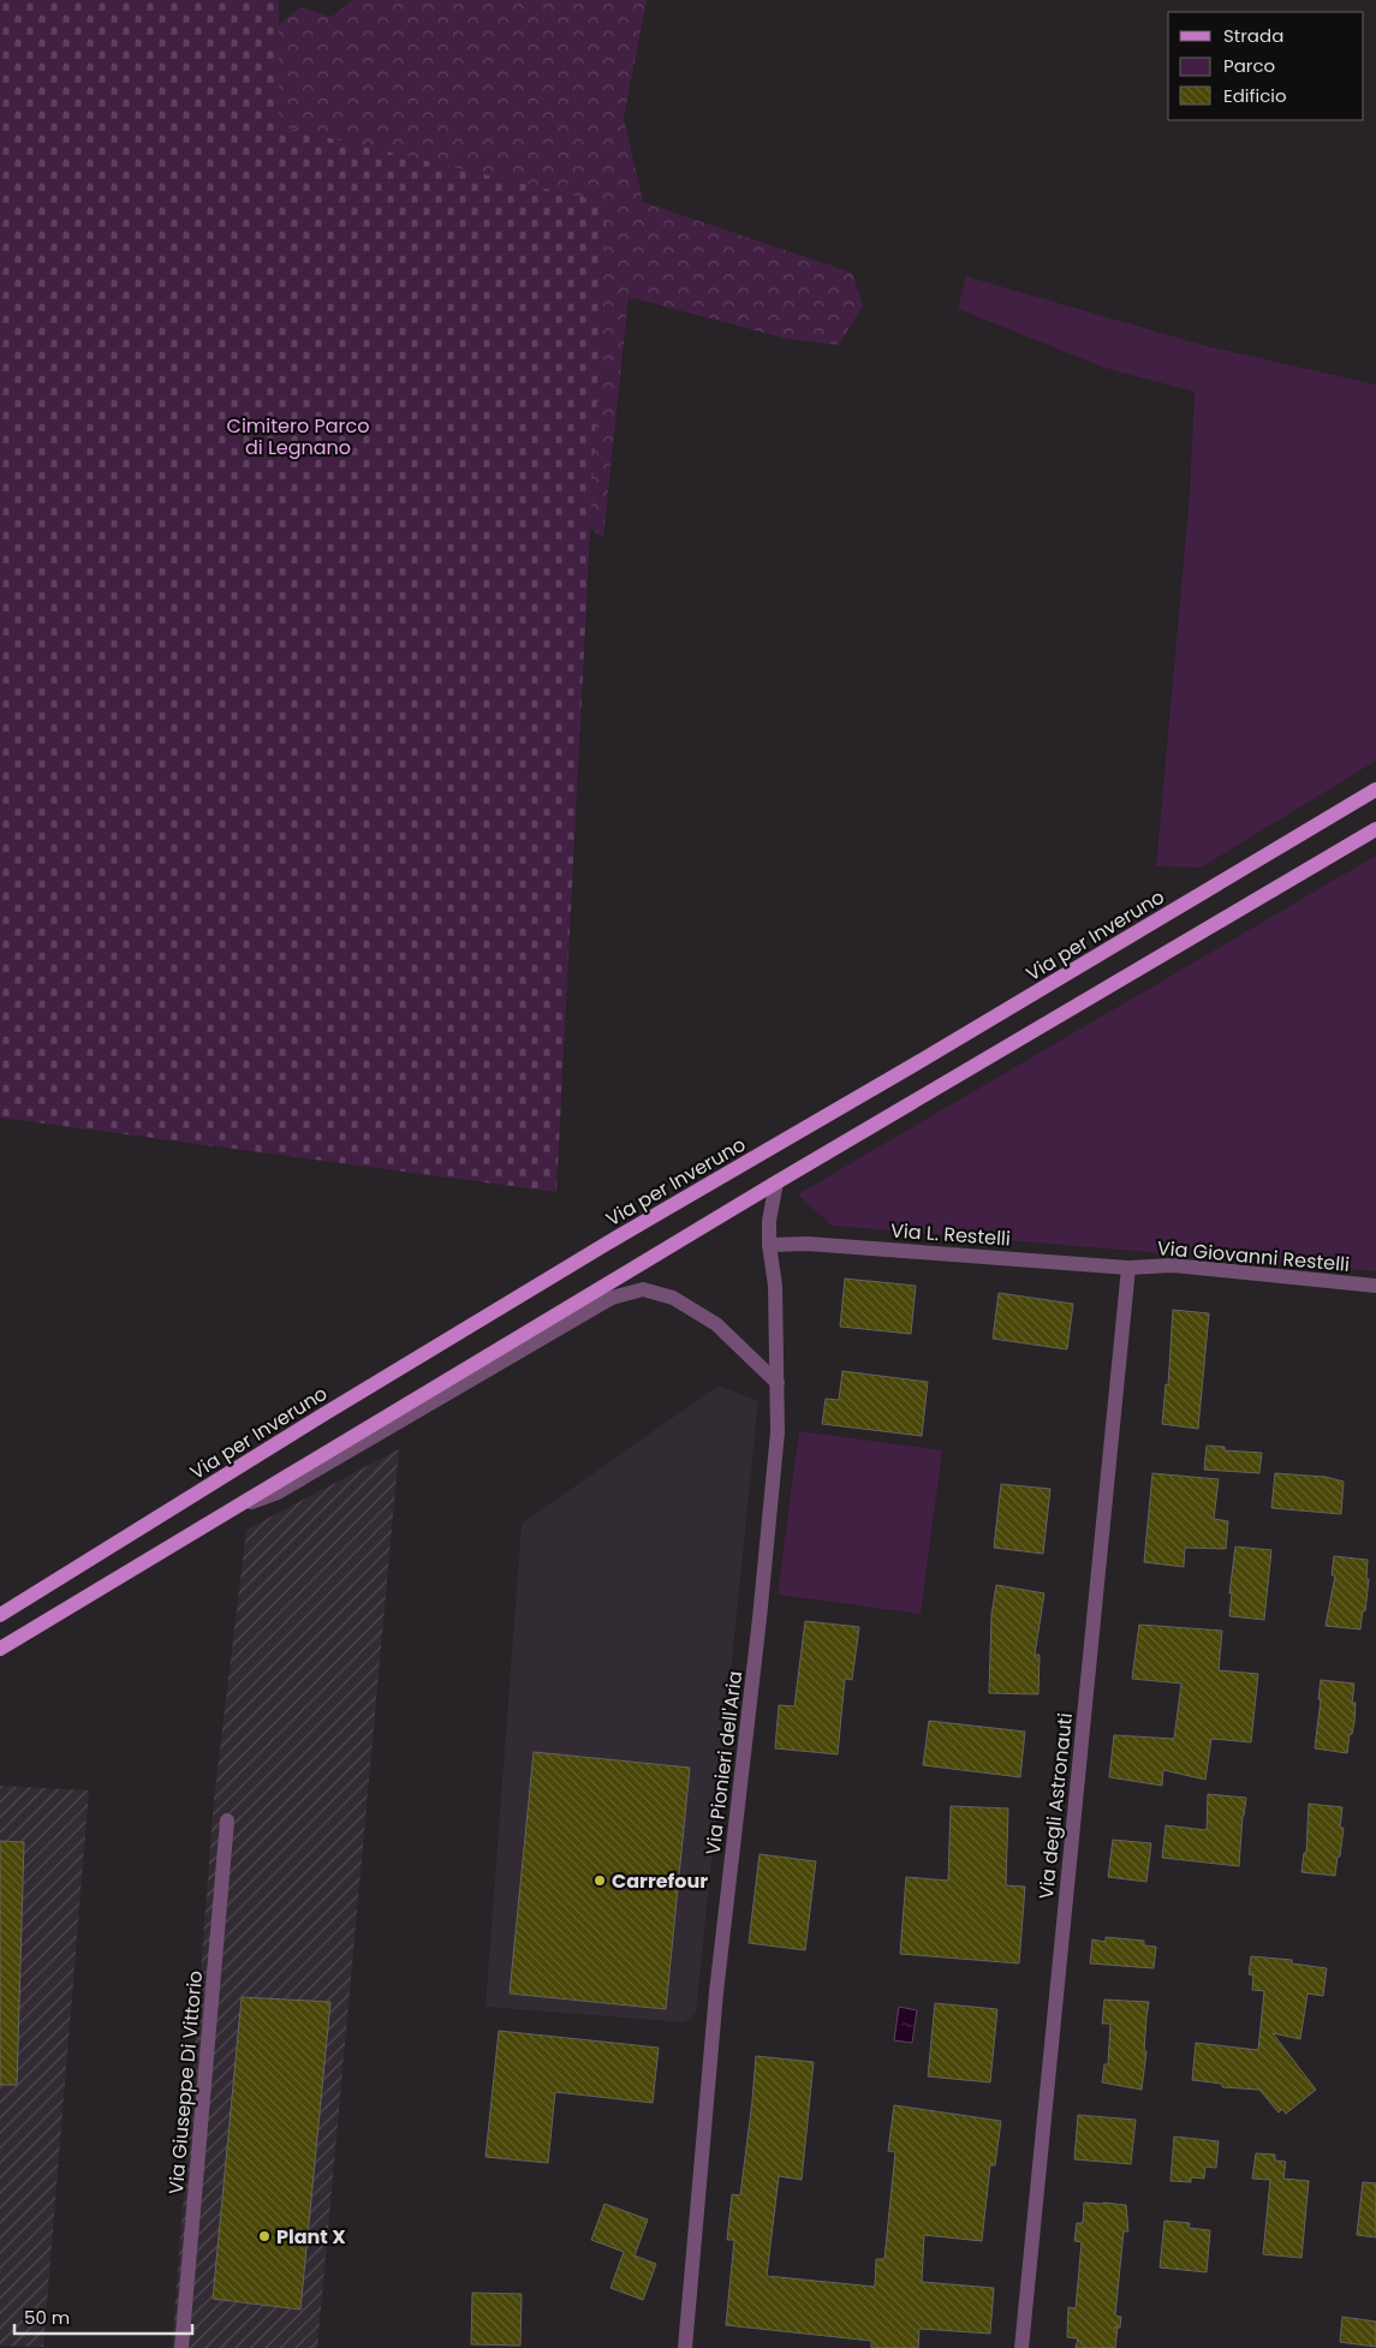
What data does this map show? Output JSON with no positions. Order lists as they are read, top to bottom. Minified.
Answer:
{"streets":{"main road":["Via per Inveruno"],"street":["Via L. Restelli","Via Giovanni Restelli","Via Pionieri dell'Aria","Via degli Astronauti","Via Giuseppe Di Vittorio"]},"crossings":[["Via L. Restelli","Via Giovanni Restelli"],["Via L. Restelli","Via Pionieri dell'Aria"],["Via L. Restelli","Via degli Astronauti"],["Via Giovanni Restelli","Via degli Astronauti"]],"parks":["Cimitero Parco di Legnano"],"places":["Carrefour","Plant X"],"legend":["Strada","Parco","Edificio"],"scale_bar":"50 m"}
